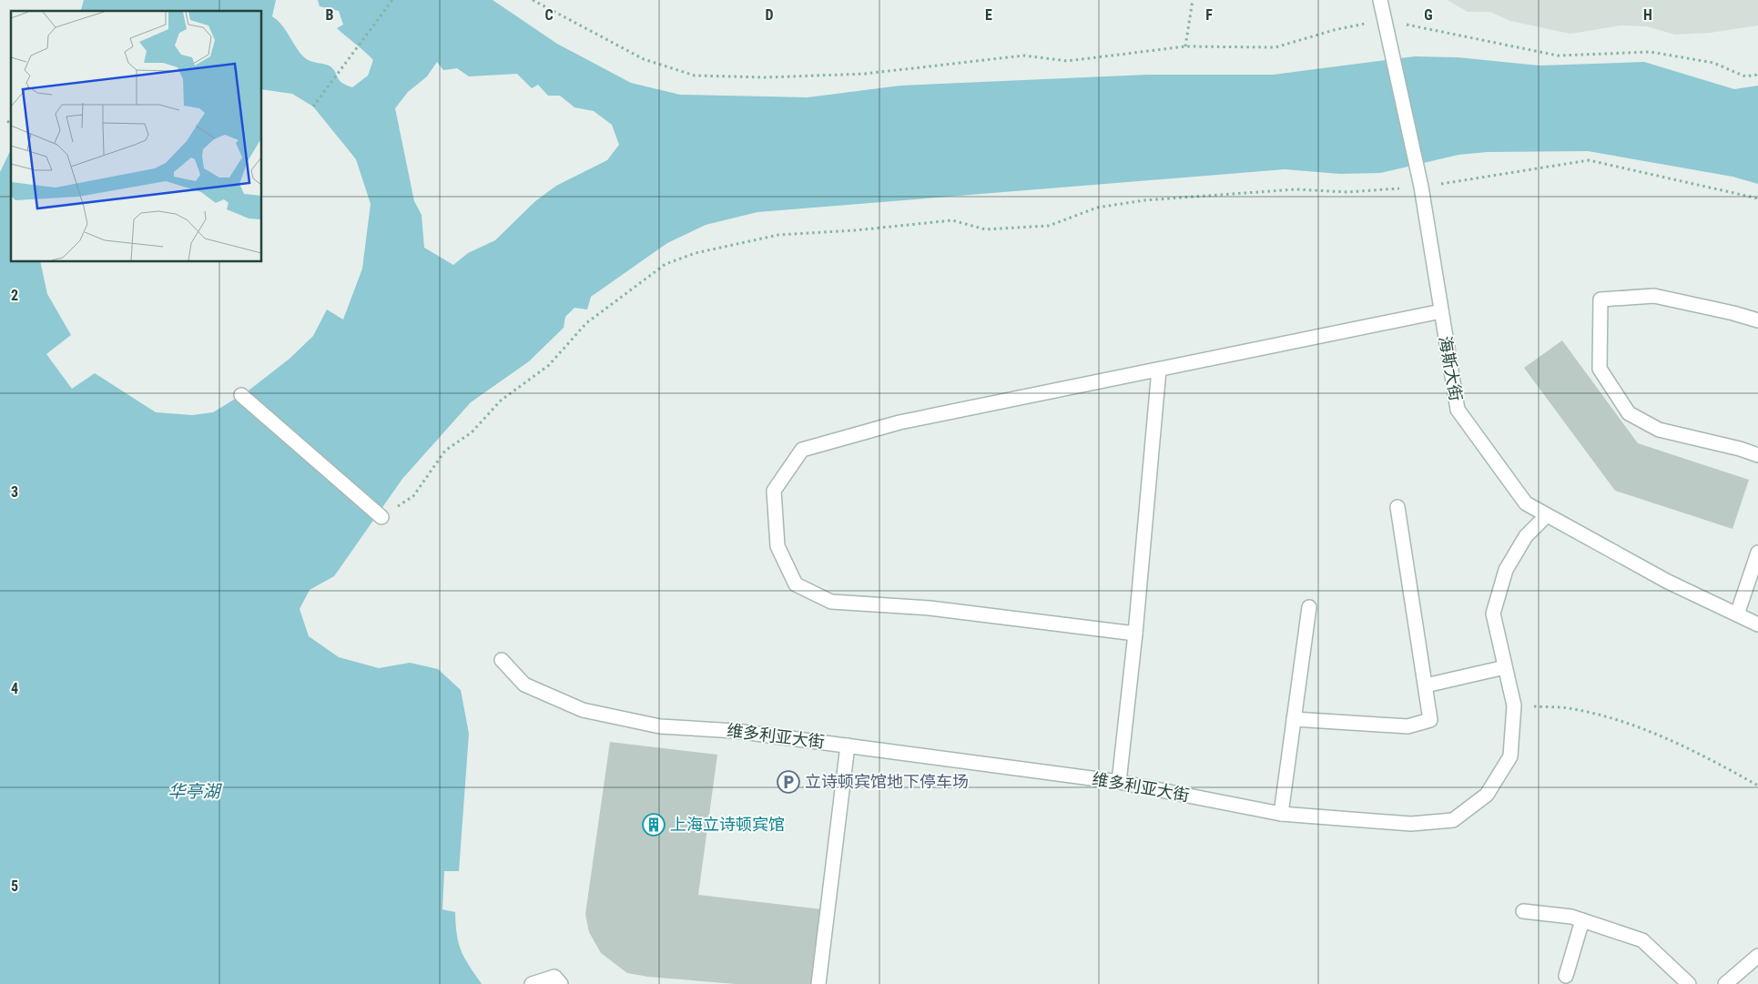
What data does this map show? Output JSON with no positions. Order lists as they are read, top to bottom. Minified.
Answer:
{"streets":{"street":["海斯大街","维多利亚大街"]},"crossings":[["海斯大街","维多利亚大街"]],"water":["华亭湖"],"places":{"parking":["立诗顿宾馆地下停车场"],"building":["上海立诗顿宾馆"]},"grid":{"columns":["B","C","D","E","F","G","H"],"rows":["2","3","4","5"]}}
